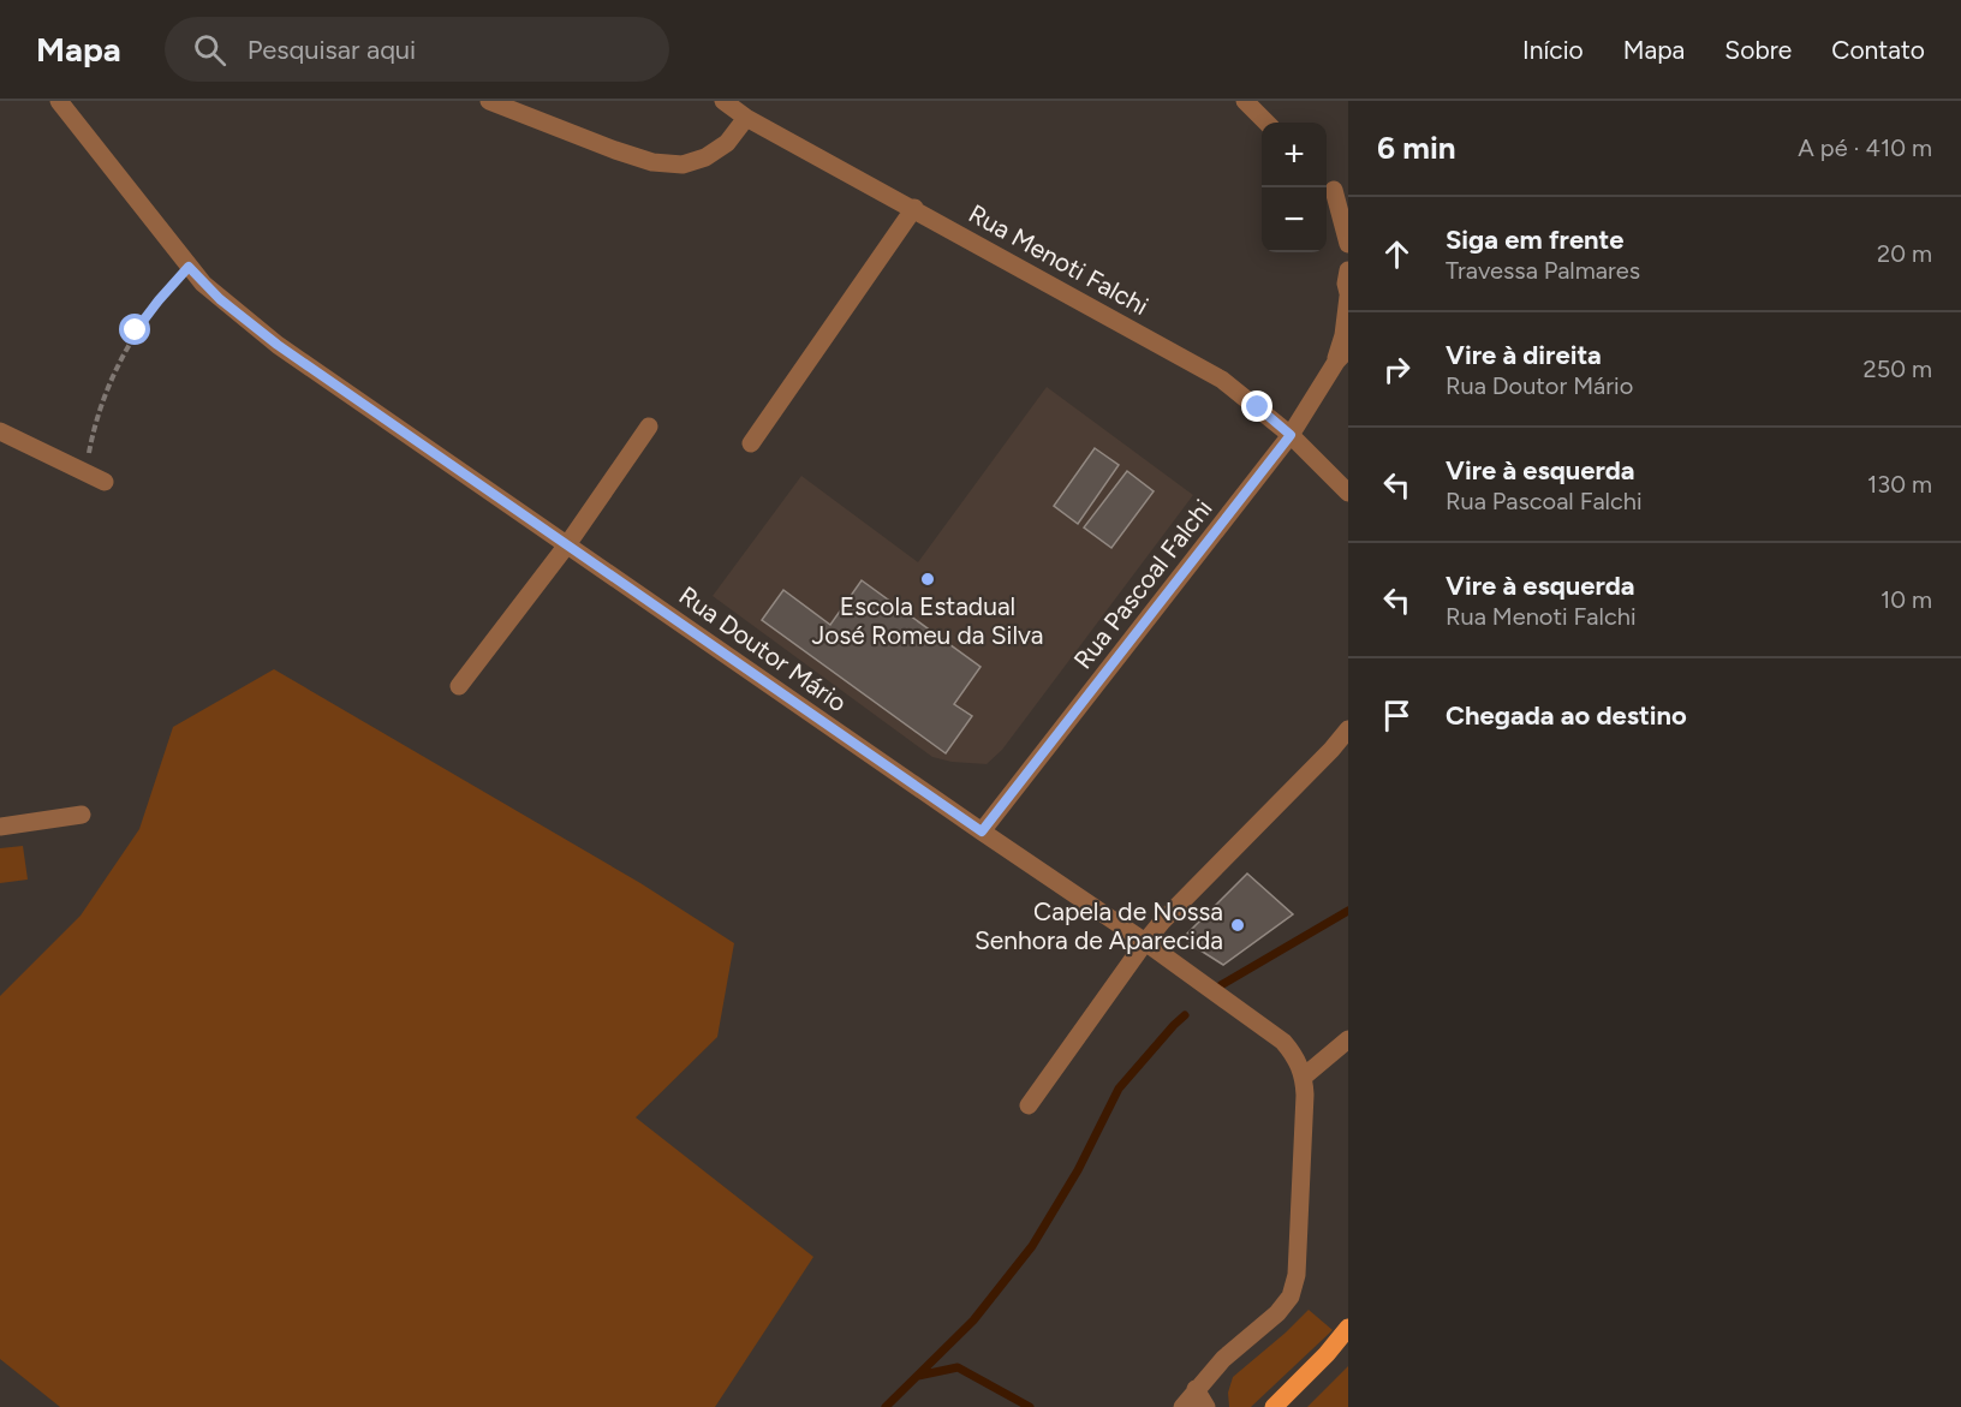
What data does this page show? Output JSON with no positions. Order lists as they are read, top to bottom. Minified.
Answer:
{"streets":{"street":["Rua Menoti Falchi","Rua Pascoal Falchi","Rua Doutor Mário"]},"crossings":[["Rua Menoti Falchi","Rua Pascoal Falchi"],["Rua Pascoal Falchi","Rua Doutor Mário"]],"places":["Escola Estadual José Romeu da Silva","Capela de Nossa Senhora de Aparecida"],"page":{"header":"Mapa","search":"Pesquisar aqui","nav":["Início","Mapa","Sobre","Contato"],"heading":["6 min","A pé · 410 m"],"map_buttons":["+","−"],"list":[["Siga em frente","Travessa Palmares","20 m"],["Vire à direita","Rua Doutor Mário","250 m"],["Vire à esquerda","Rua Pascoal Falchi","130 m"],["Vire à esquerda","Rua Menoti Falchi","10 m"],"Chegada ao destino"]}}
